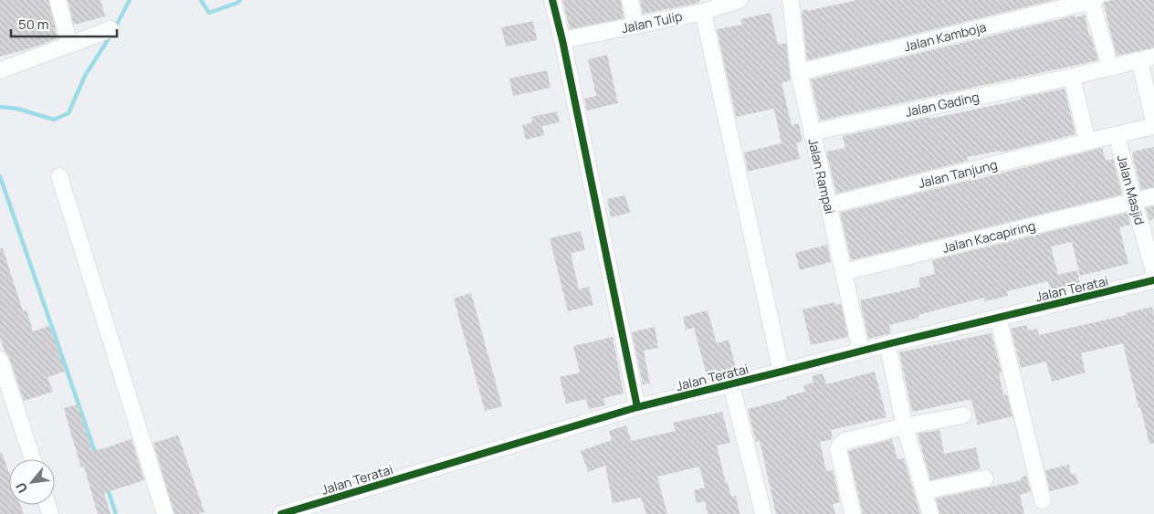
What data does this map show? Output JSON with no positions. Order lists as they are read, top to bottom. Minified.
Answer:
{"streets":{"street":["Jalan Tulip","Jalan Kamboja","Jalan Gading","Jalan Tanjung","Jalan Rampai","Jalan Masjid","Jalan Kacapiring","Jalan Teratai"]},"crossings":[["Jalan Kamboja","Jalan Rampai"],["Jalan Gading","Jalan Rampai"],["Jalan Tanjung","Jalan Rampai"],["Jalan Tanjung","Jalan Masjid"],["Jalan Rampai","Jalan Kacapiring"],["Jalan Rampai","Jalan Teratai"],["Jalan Masjid","Jalan Kacapiring"]],"scale_bar":"50 m","north":"bottom left"}
